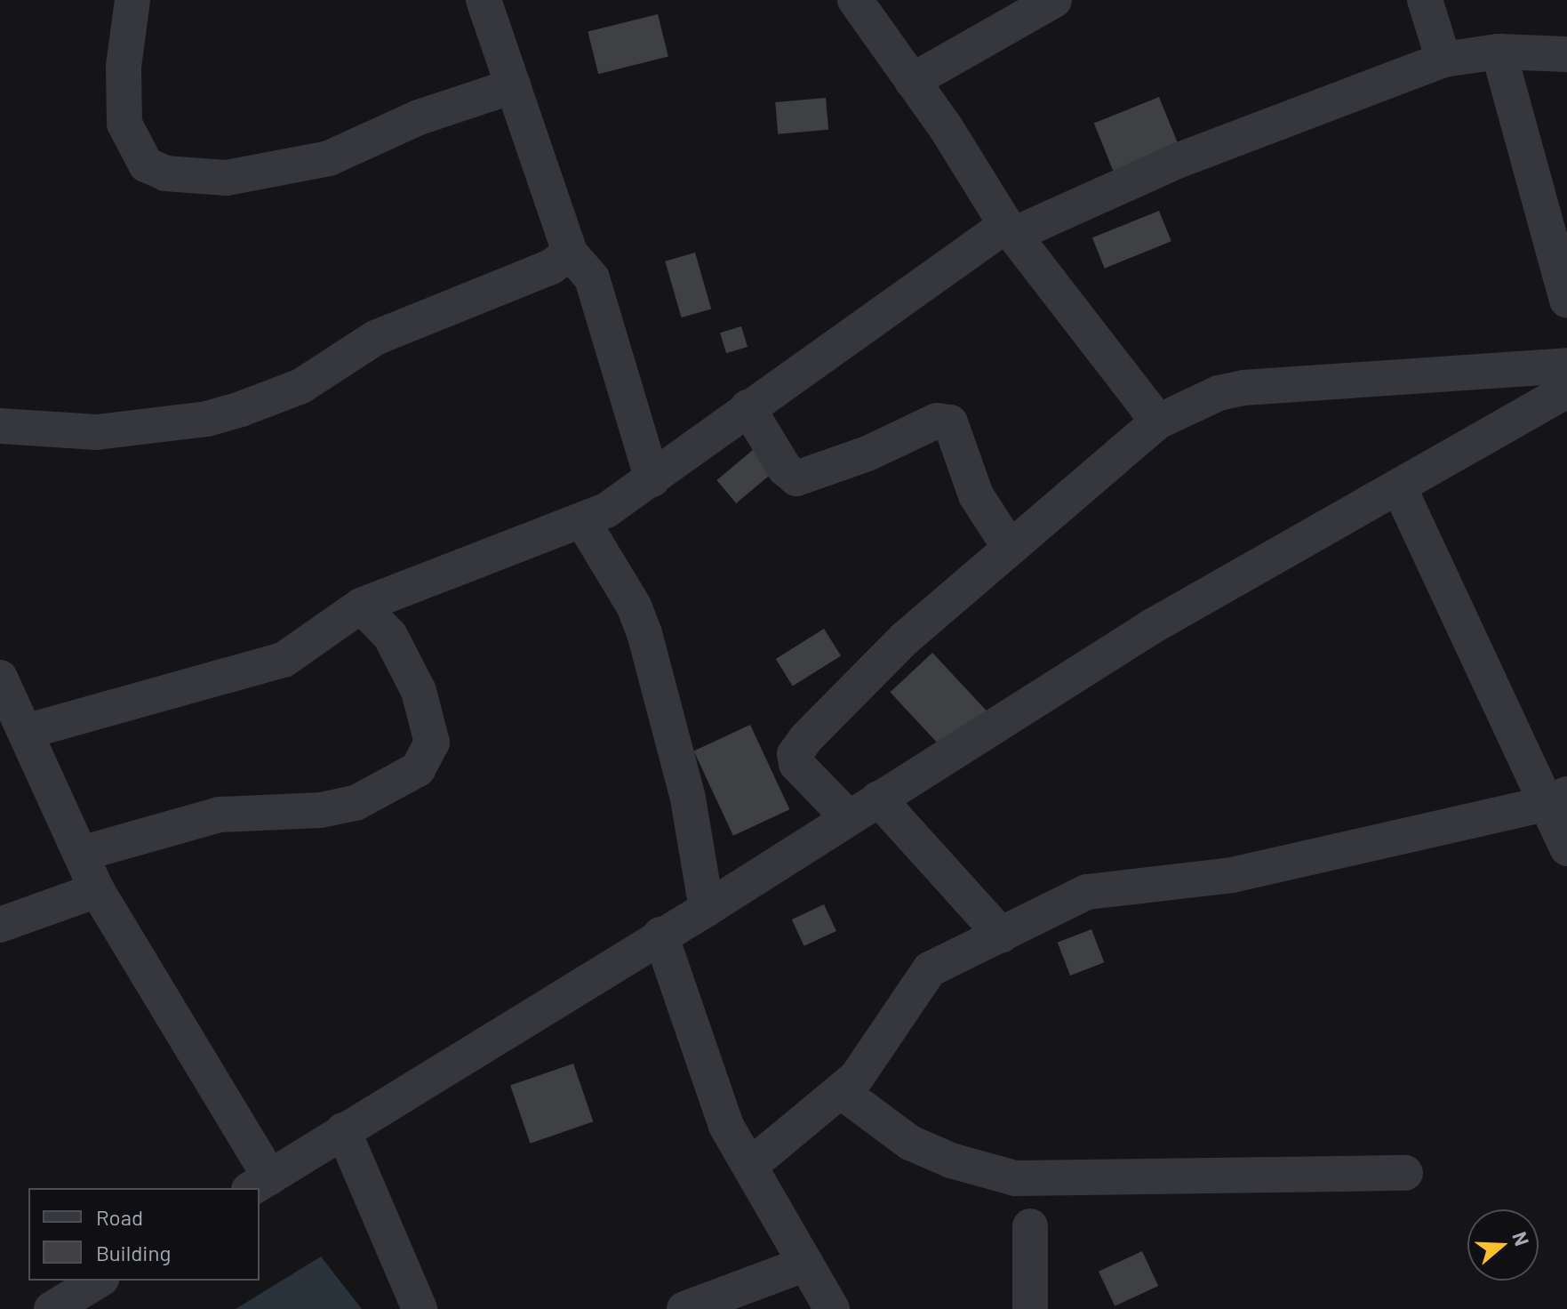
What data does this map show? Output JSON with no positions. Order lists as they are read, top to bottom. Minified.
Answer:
{"legend":["Road","Building"],"north":"right"}
